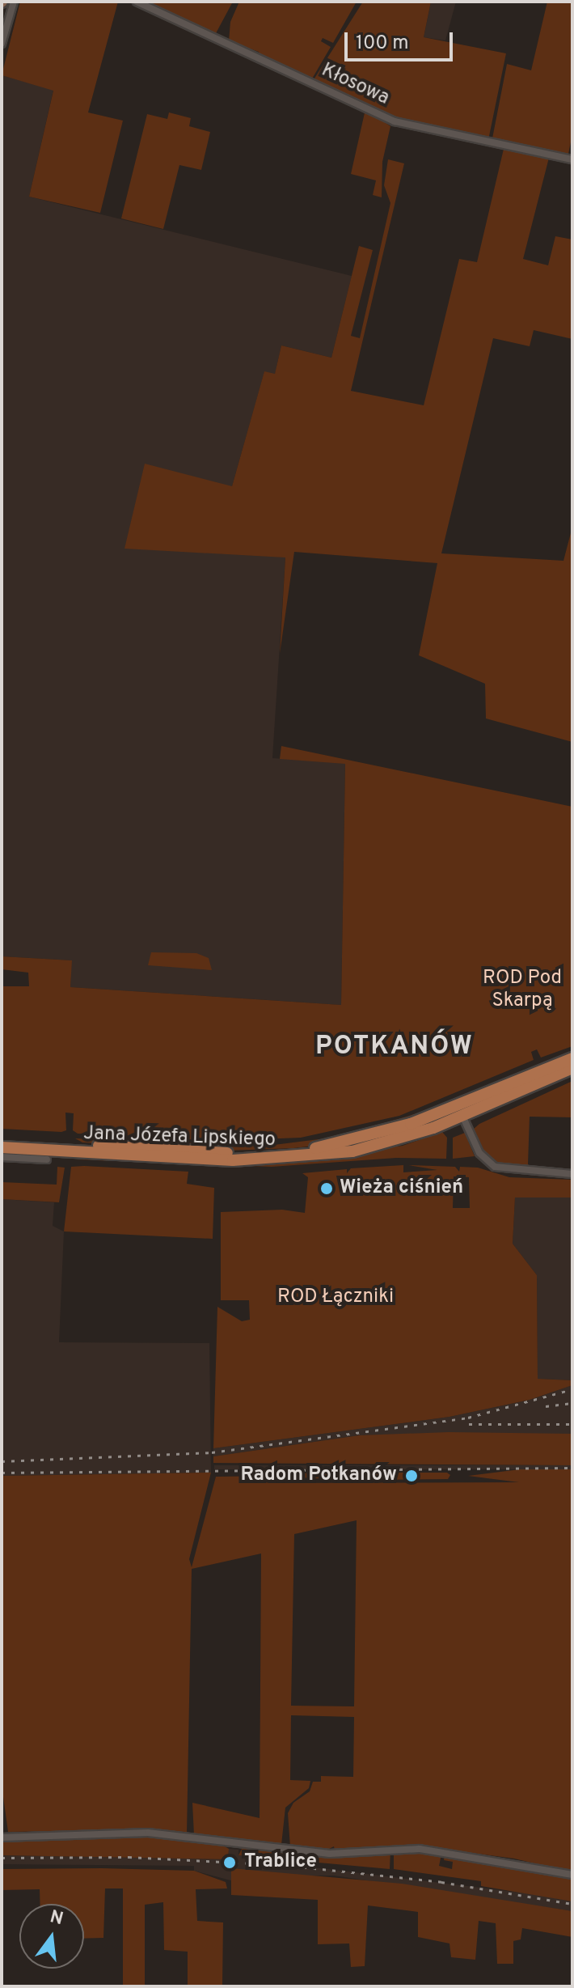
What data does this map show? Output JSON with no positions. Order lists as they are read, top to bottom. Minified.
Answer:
{"streets":{"main road":["Jana Józefa Lipskiego"],"street":["Kłosowa"]},"districts":["POTKANÓW"],"parks":["ROD Pod Skarpą","ROD Łączniki"],"places":["Wieża ciśnień","Radom Potkanów","Trablice"],"scale_bar":"100 m","north":"top"}
